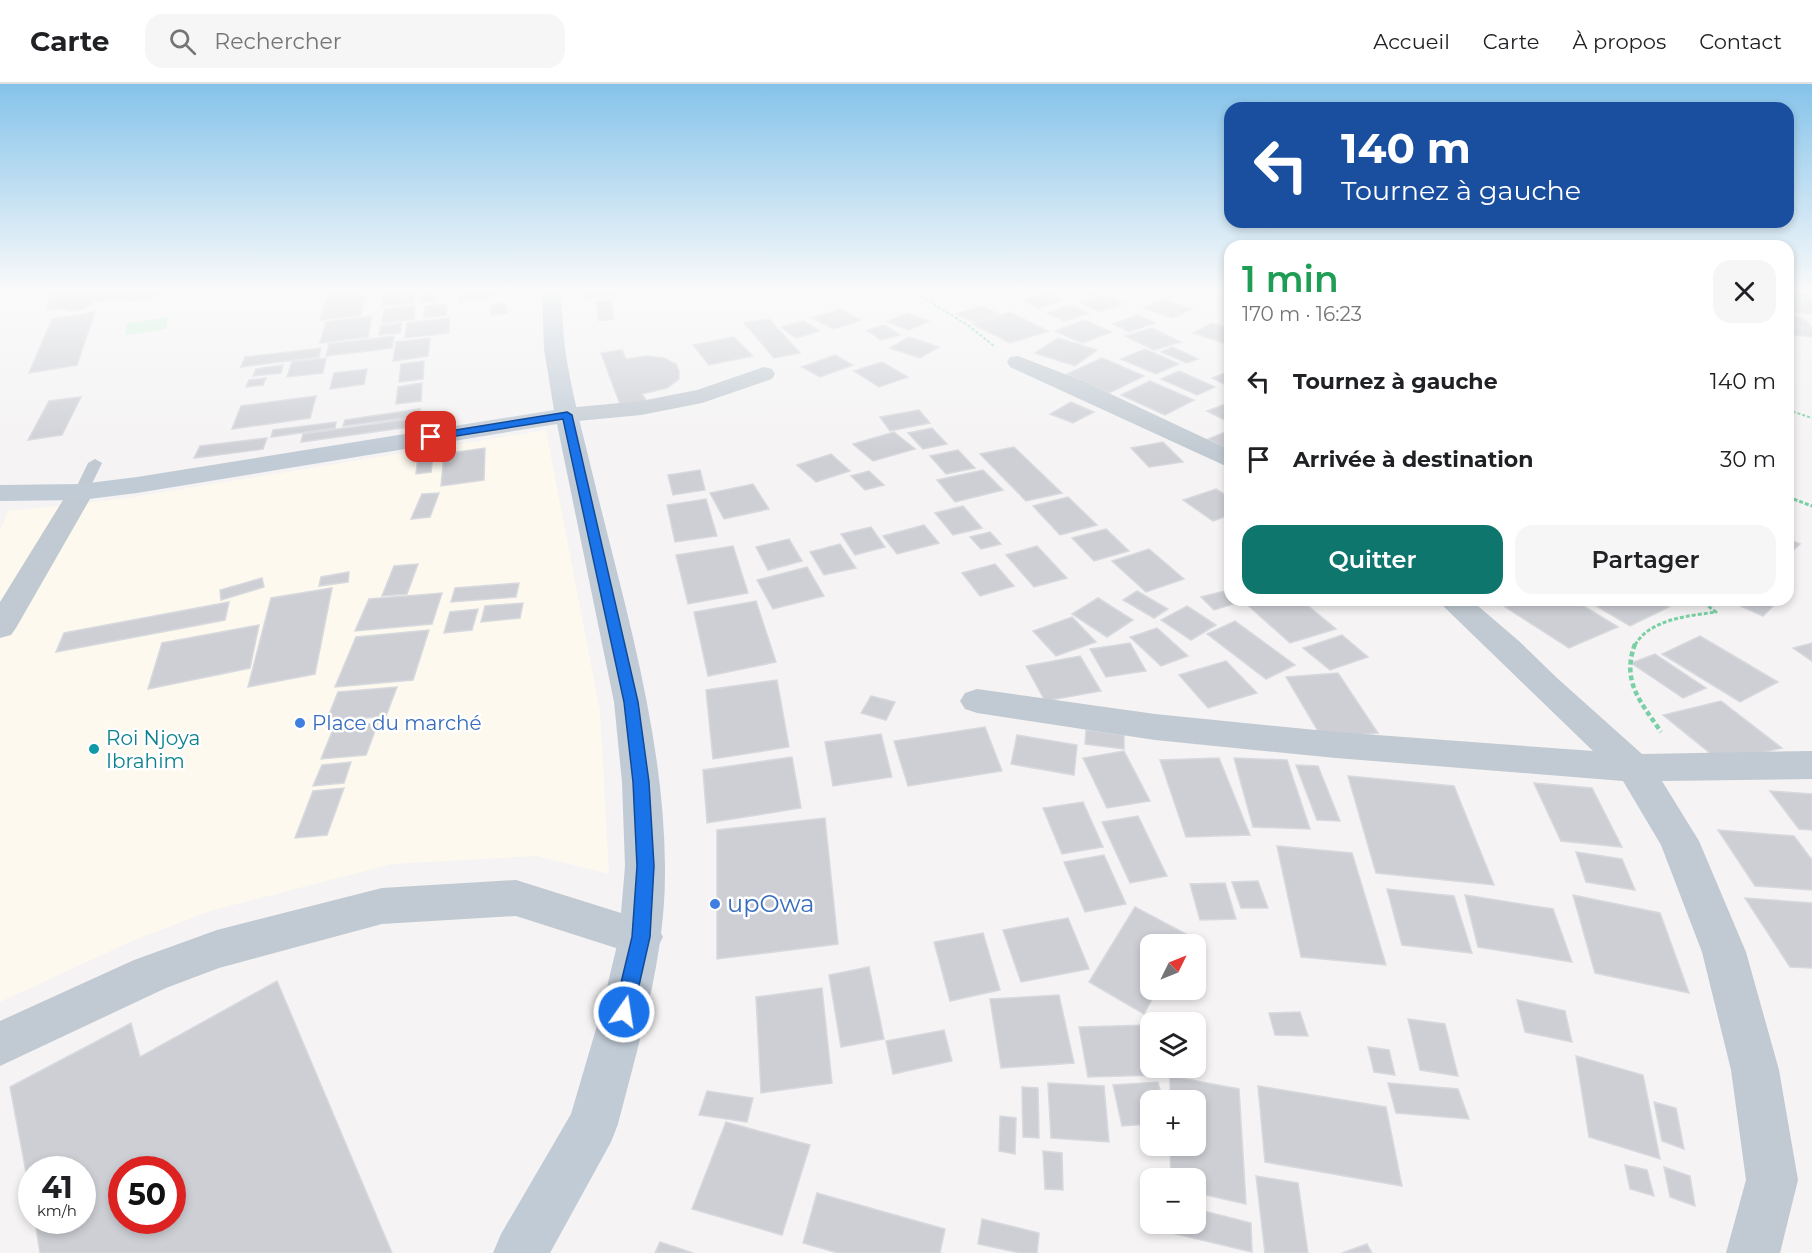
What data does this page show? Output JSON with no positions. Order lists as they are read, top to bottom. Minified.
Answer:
{"places":["Place du marché","Roi Njoya Ibrahim","upOwa"],"north":"top right","page":{"header":"Carte","search":"Rechercher","nav":["Accueil","Carte","À propos","Contact"],"turn":["140 m","Tournez à gauche"],"heading":["1 min","170 m · 16:23"],"list":[{"name":"Tournez à gauche","value":"140 m"},{"name":"Arrivée à destination","value":"30 m"}],"buttons":["Quitter","Partager"],"map_buttons":["+","−"],"speed":"41 km/h","limit":"50"}}
